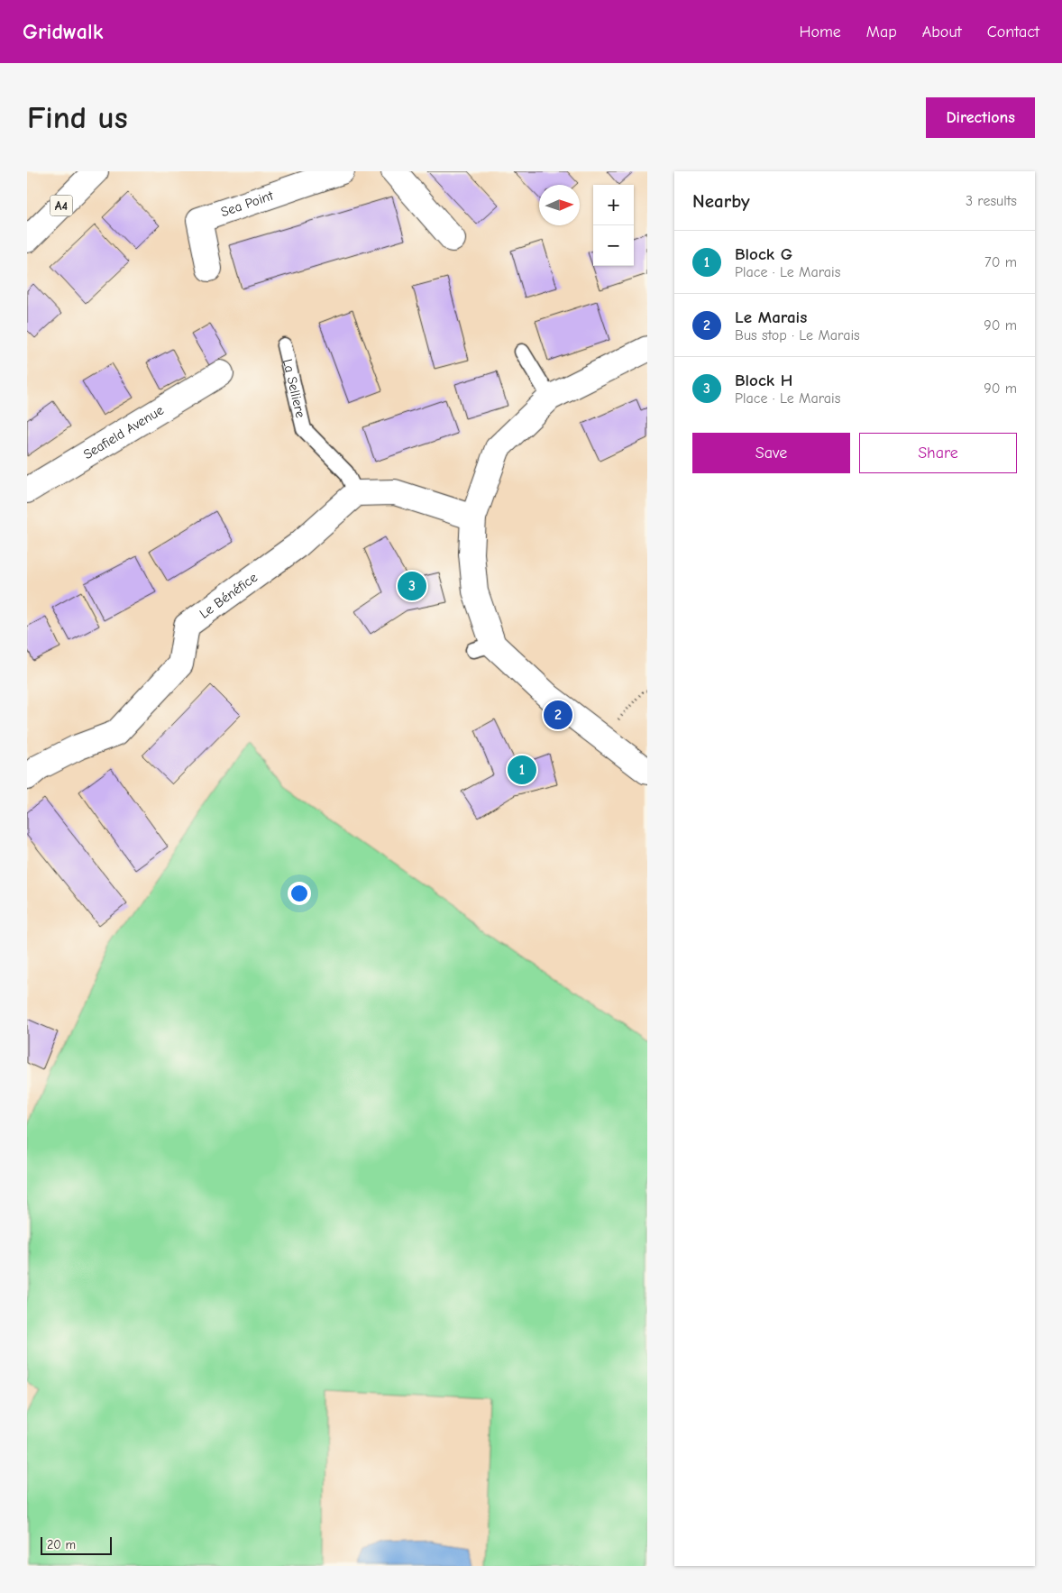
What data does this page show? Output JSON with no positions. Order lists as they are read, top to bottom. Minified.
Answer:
{"streets":{"street":["Sea Point","A4","Seafield Avenue","Le Bénéfice"],"lane":["La Selliere"]},"crossings":[["La Selliere","Le Bénéfice"]],"scale_bar":"20 m","north":"right","page":{"header":"Gridwalk","nav":["Home","Map","About","Contact"],"buttons":["Directions",["Save","Share"]],"title":"Find us","heading":["Nearby","3 results"],"map_buttons":["+","−"],"list":[{"mark":"1","name":"Block G","note":"Place · Le Marais","value":"70 m"},{"mark":"2","name":"Le Marais","note":"Bus stop · Le Marais","value":"90 m"},{"mark":"3","name":"Block H","note":"Place · Le Marais","value":"90 m"}],"pins":["3","2","1"],"scale":"20 m"}}
